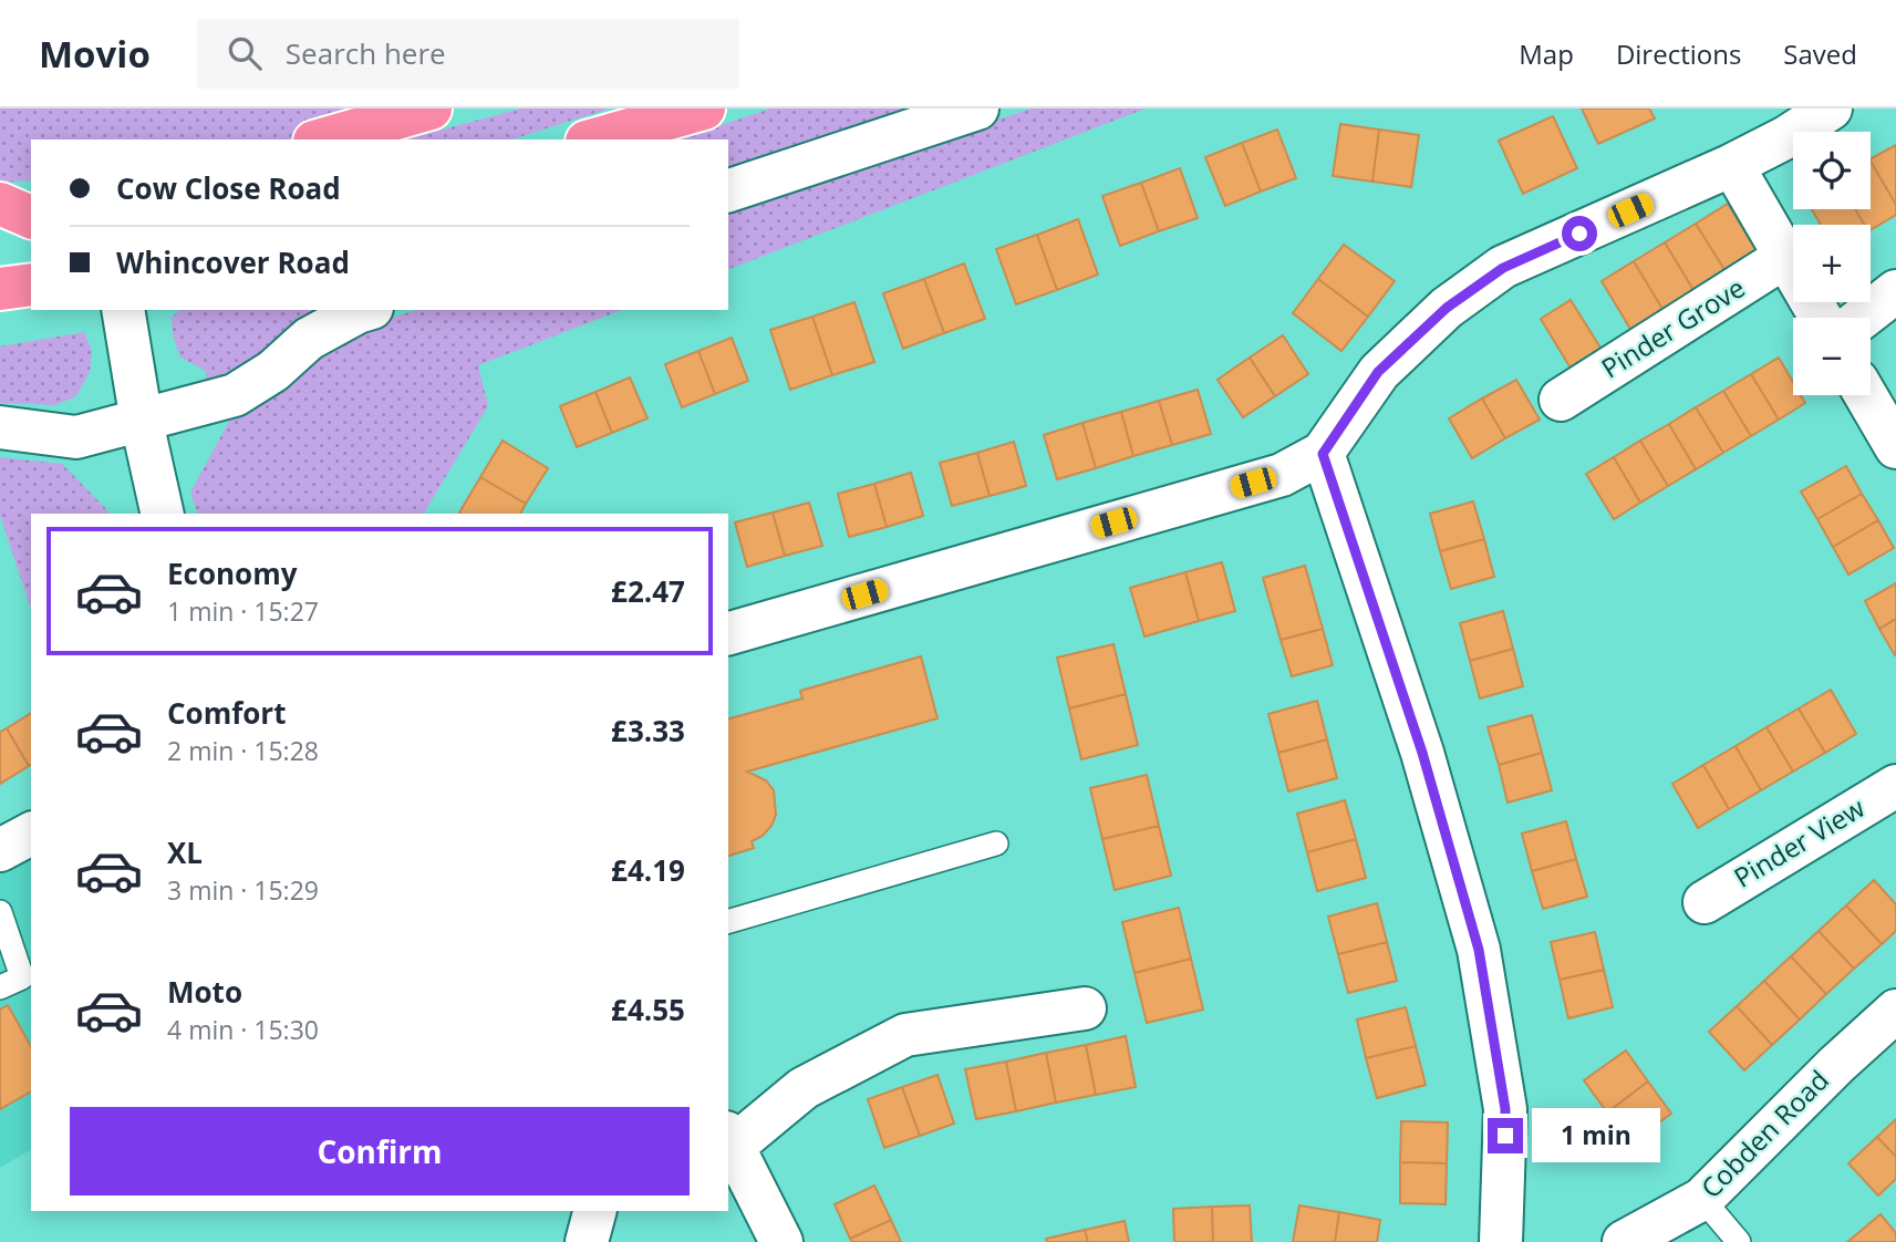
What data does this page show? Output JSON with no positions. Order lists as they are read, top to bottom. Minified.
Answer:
{"streets":{"street":["Pinder Grove","Pinder View","Cobden Road"]},"page":{"header":"Movio","search":"Search here","nav":["Map","Directions","Saved"],"map_buttons":["+","−"],"banner":["Cow Close Road","Whincover Road"],"list":[{"name":"Economy","note":"1 min · 15:27","value":"£2.47"},{"name":"Comfort","note":"2 min · 15:28","value":"£3.33"},{"name":"XL","note":"3 min · 15:29","value":"£4.19"},{"name":"Moto","note":"4 min · 15:30","value":"£4.55"}],"buttons":"Confirm","bubble":"1 min"}}
